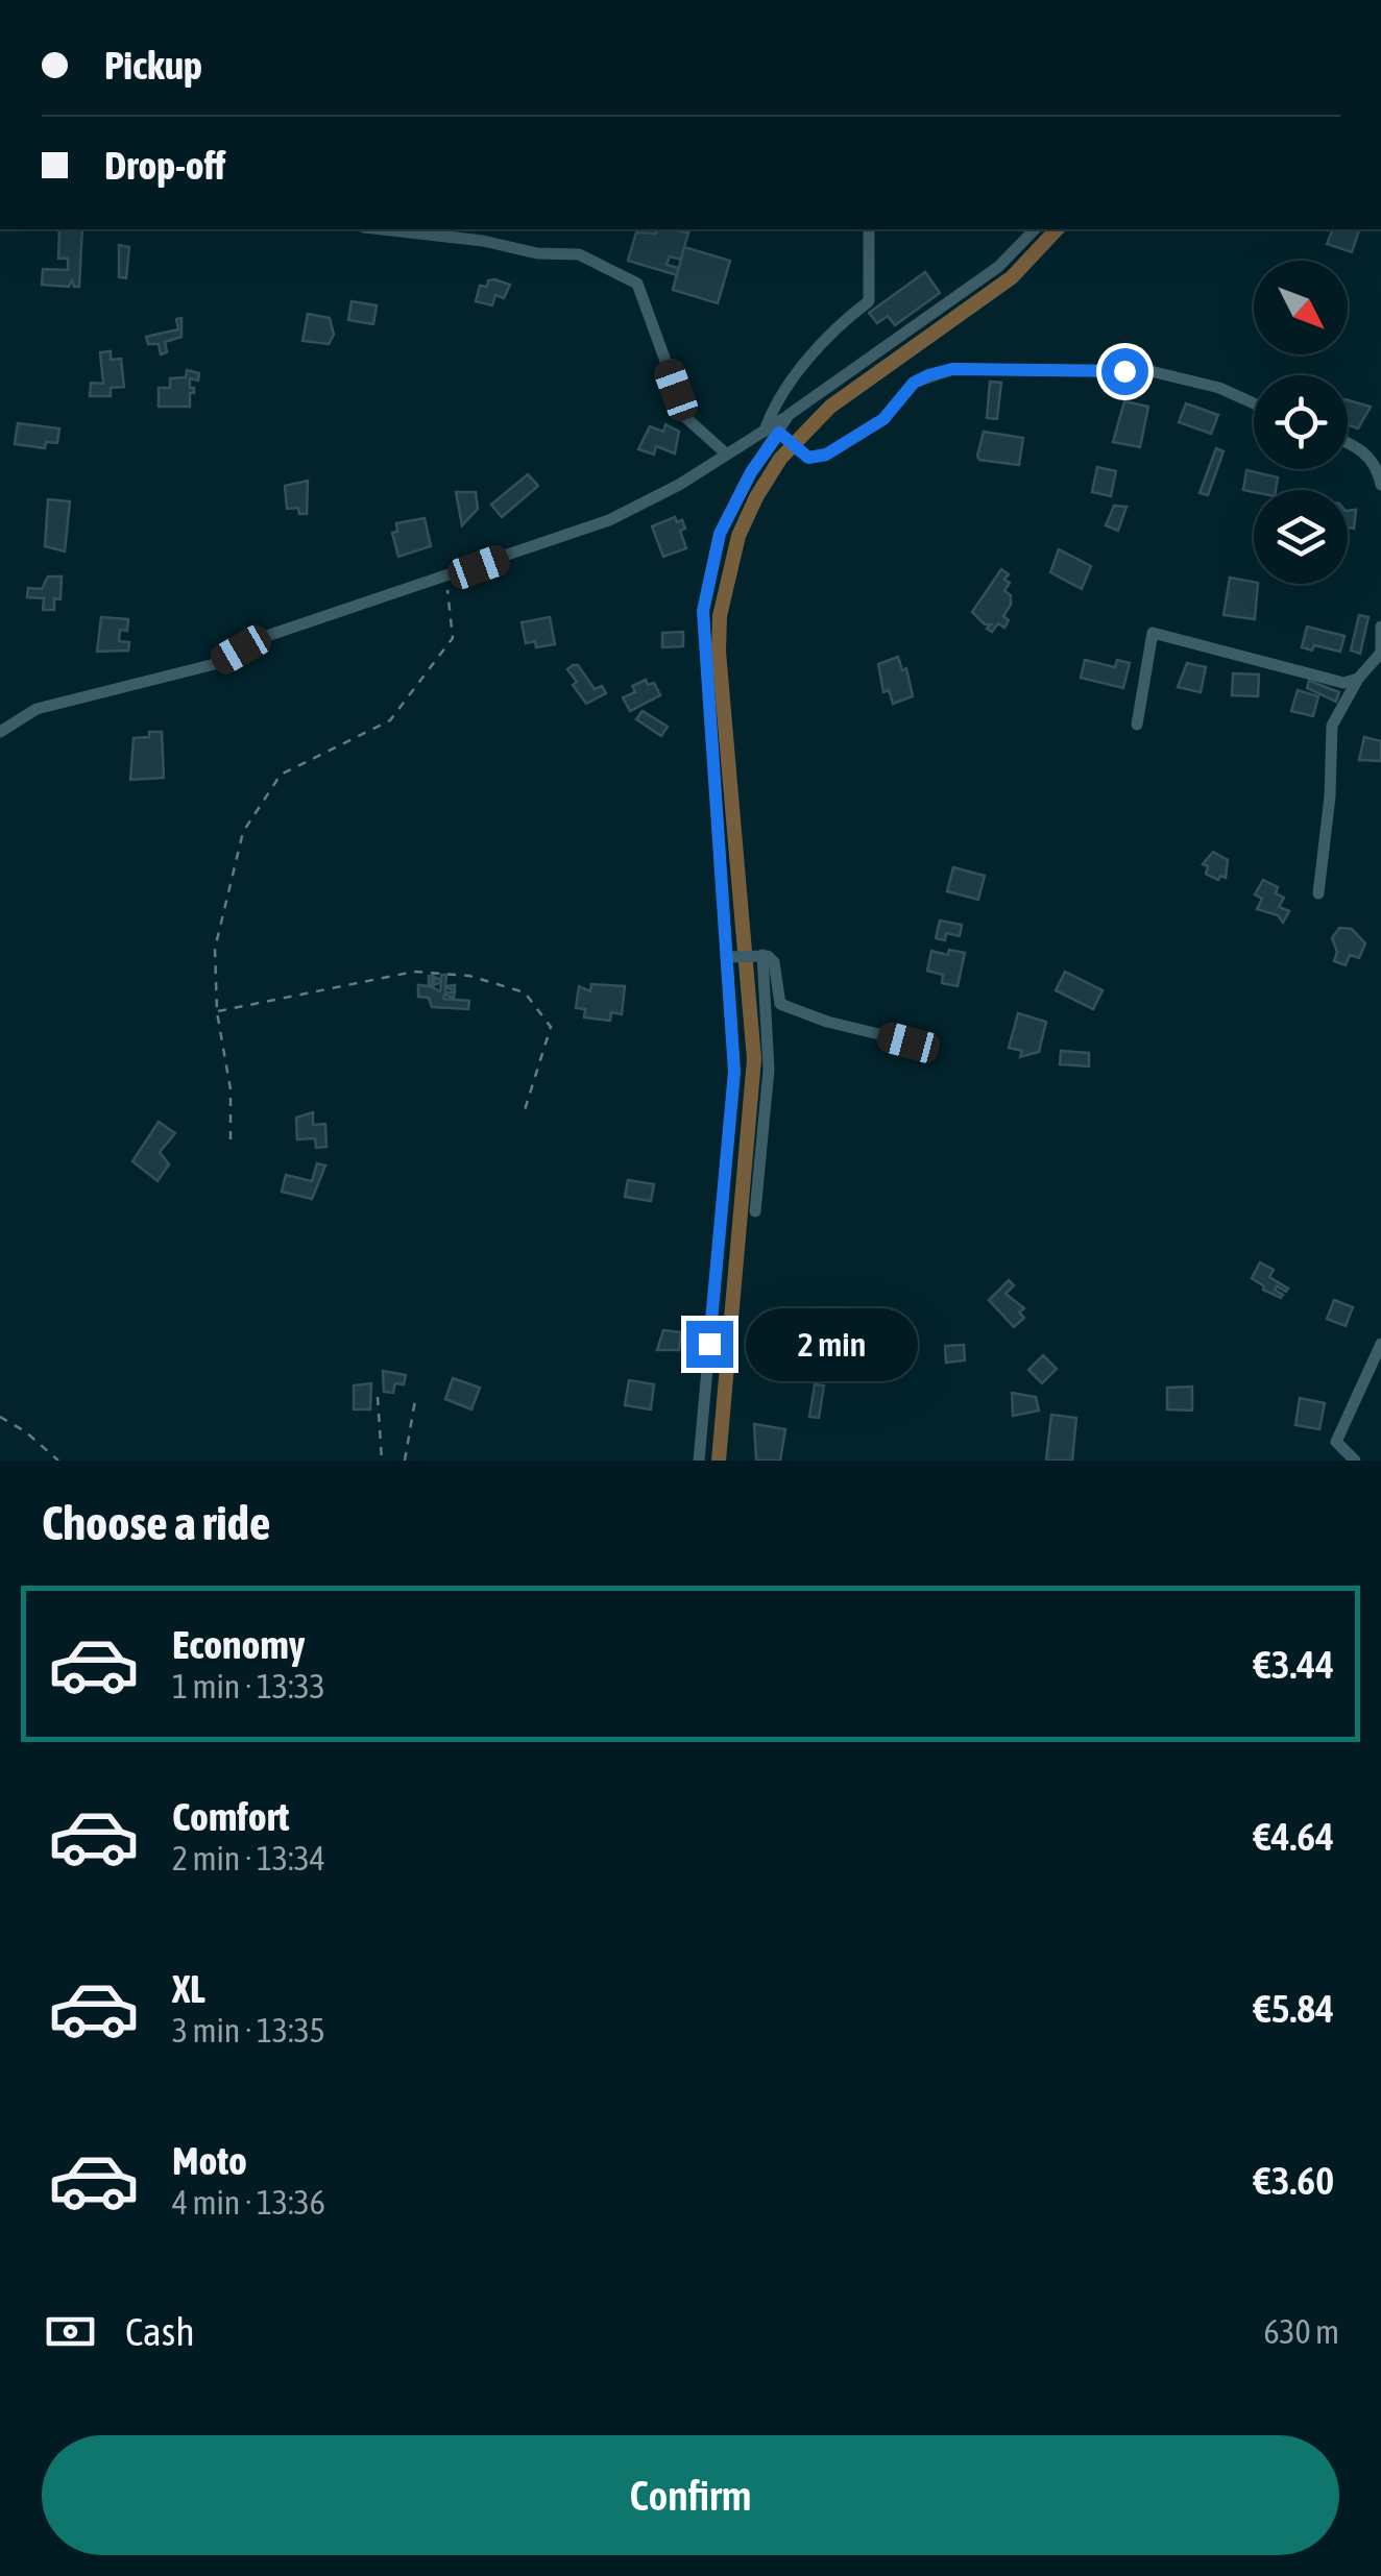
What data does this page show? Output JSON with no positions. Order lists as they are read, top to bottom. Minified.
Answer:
{"north":"bottom right","page":{"banner":["Pickup","Drop-off"],"bubble":"2 min","heading":"Choose a ride","list":[{"name":"Economy","note":"1 min · 13:33","value":"€3.44"},{"name":"Comfort","note":"2 min · 13:34","value":"€4.64"},{"name":"XL","note":"3 min · 13:35","value":"€5.84"},{"name":"Moto","note":"4 min · 13:36","value":"€3.60"}],"pay":["Cash","630 m"],"buttons":"Confirm"}}
